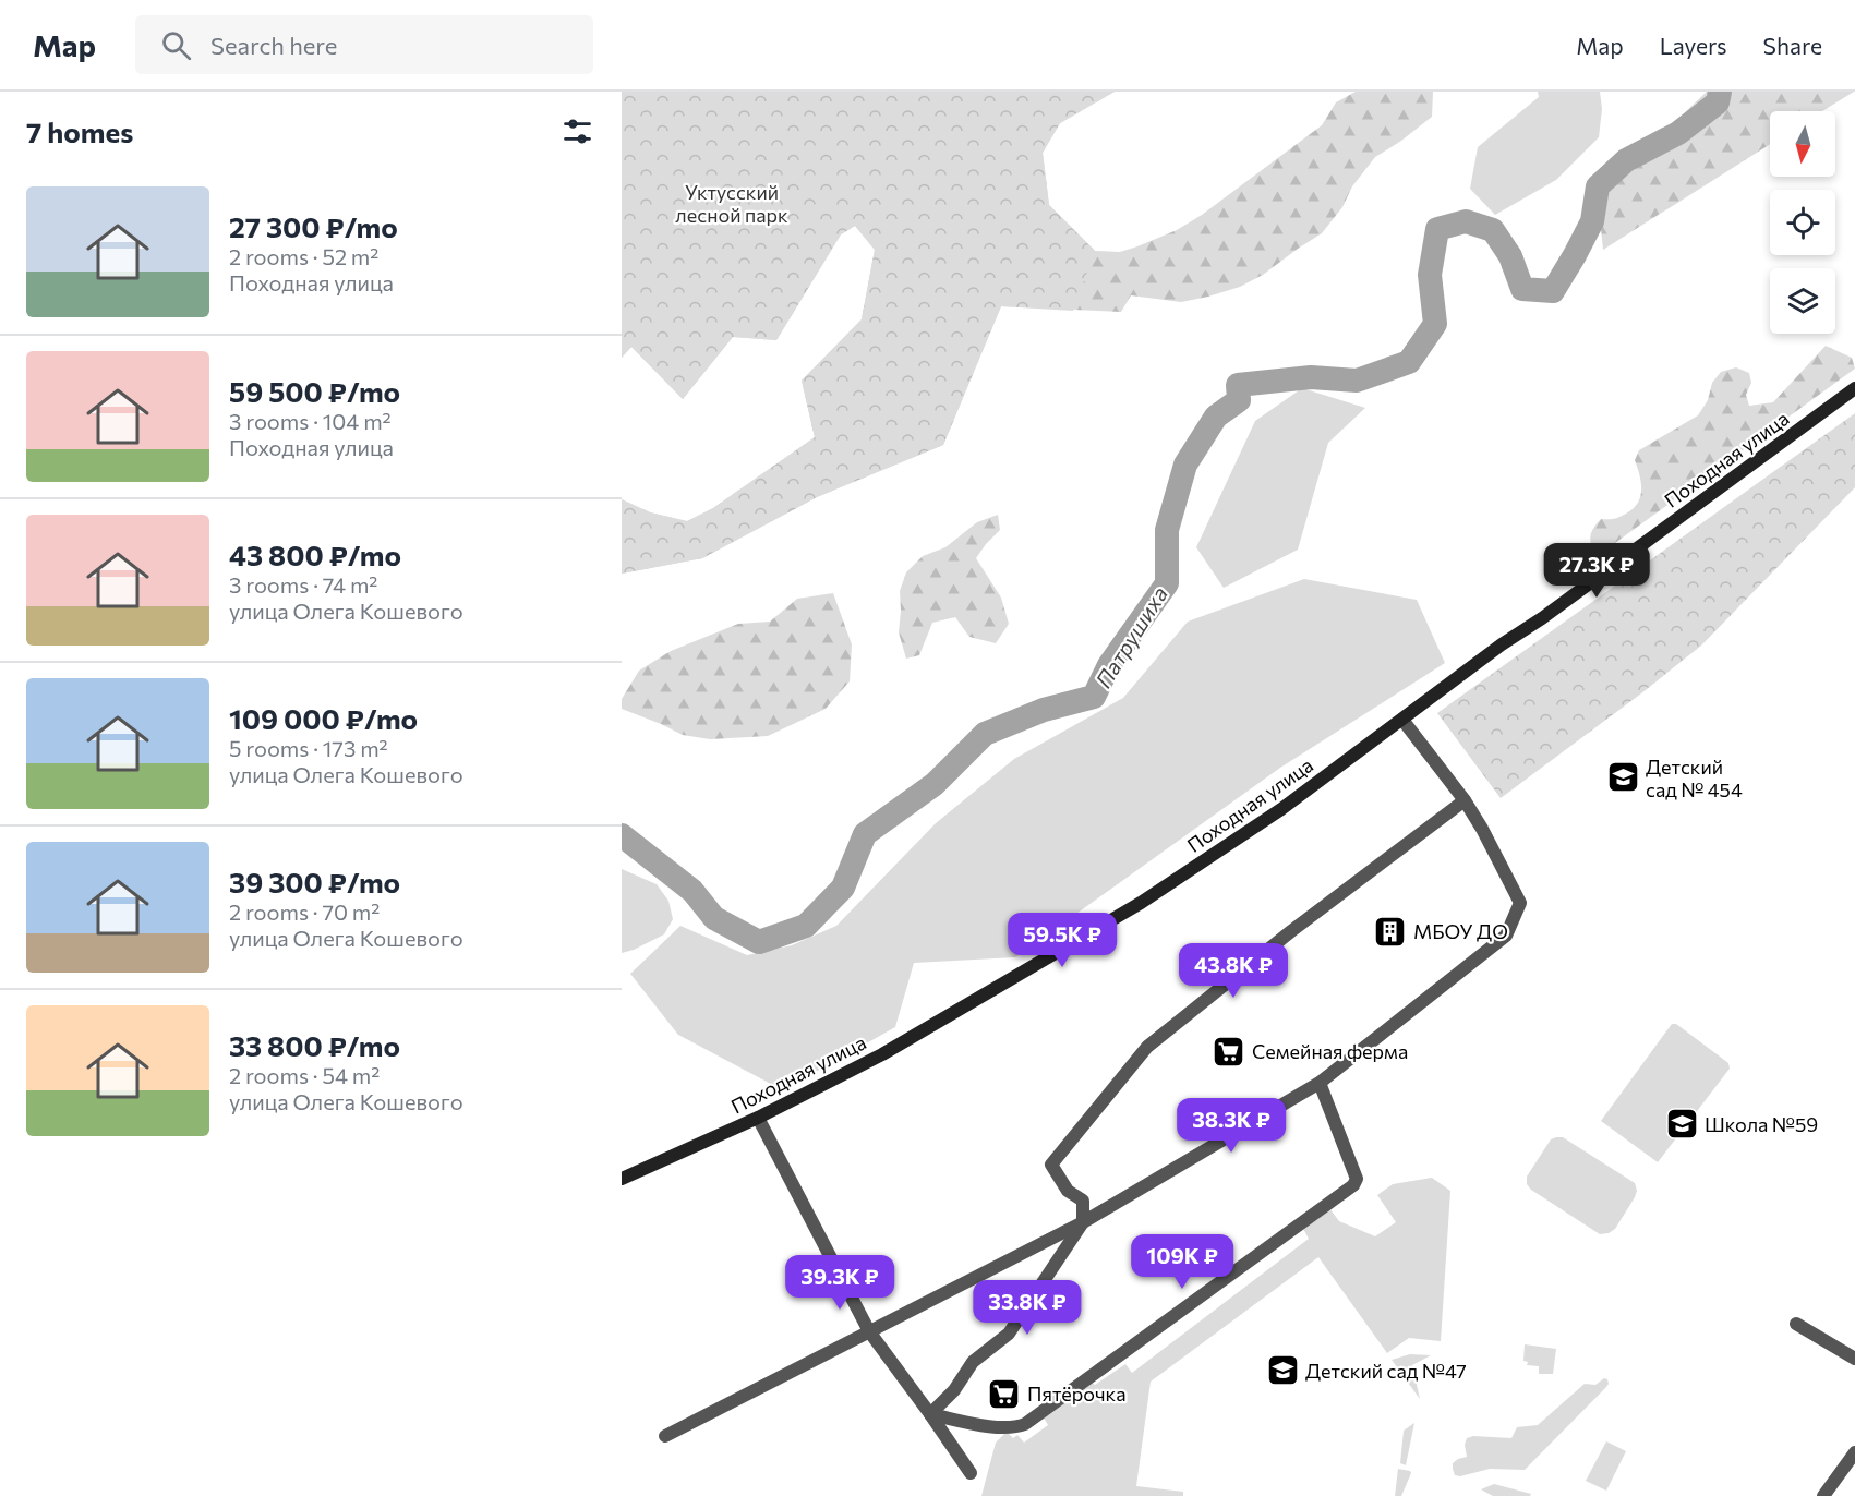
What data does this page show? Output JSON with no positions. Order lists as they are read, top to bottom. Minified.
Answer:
{"streets":{"main road":["Походная улица"]},"water":["Патрушиха"],"parks":["Уктусский лесной парк"],"places":{"school or university":["Детский сад № 454","Школа №59","Детский сад №47"],"building":["МБОУ ДО"],"supermarket":["Семейная ферма","Пятёрочка"]},"north":"bottom","page":{"header":"Map","search":"Search here","nav":["Map","Layers","Share"],"heading":"7 homes","list":[{"name":"27 300 ₽/mo","note":"2 rooms · 52 m² · Походная улица"},{"name":"59 500 ₽/mo","note":"3 rooms · 104 m² · Походная улица"},{"name":"43 800 ₽/mo","note":"3 rooms · 74 m² · улица Олега Кошевого"},{"name":"109 000 ₽/mo","note":"5 rooms · 173 m² · улица Олега Кошевого"},{"name":"39 300 ₽/mo","note":"2 rooms · 70 m² · улица Олега Кошевого"},{"name":"33 800 ₽/mo","note":"2 rooms · 54 m² · улица Олега Кошевого"}],"price":["27.3K ₽","59.5K ₽","43.8K ₽","38.3K ₽","109K ₽","39.3K ₽","33.8K ₽"]}}
